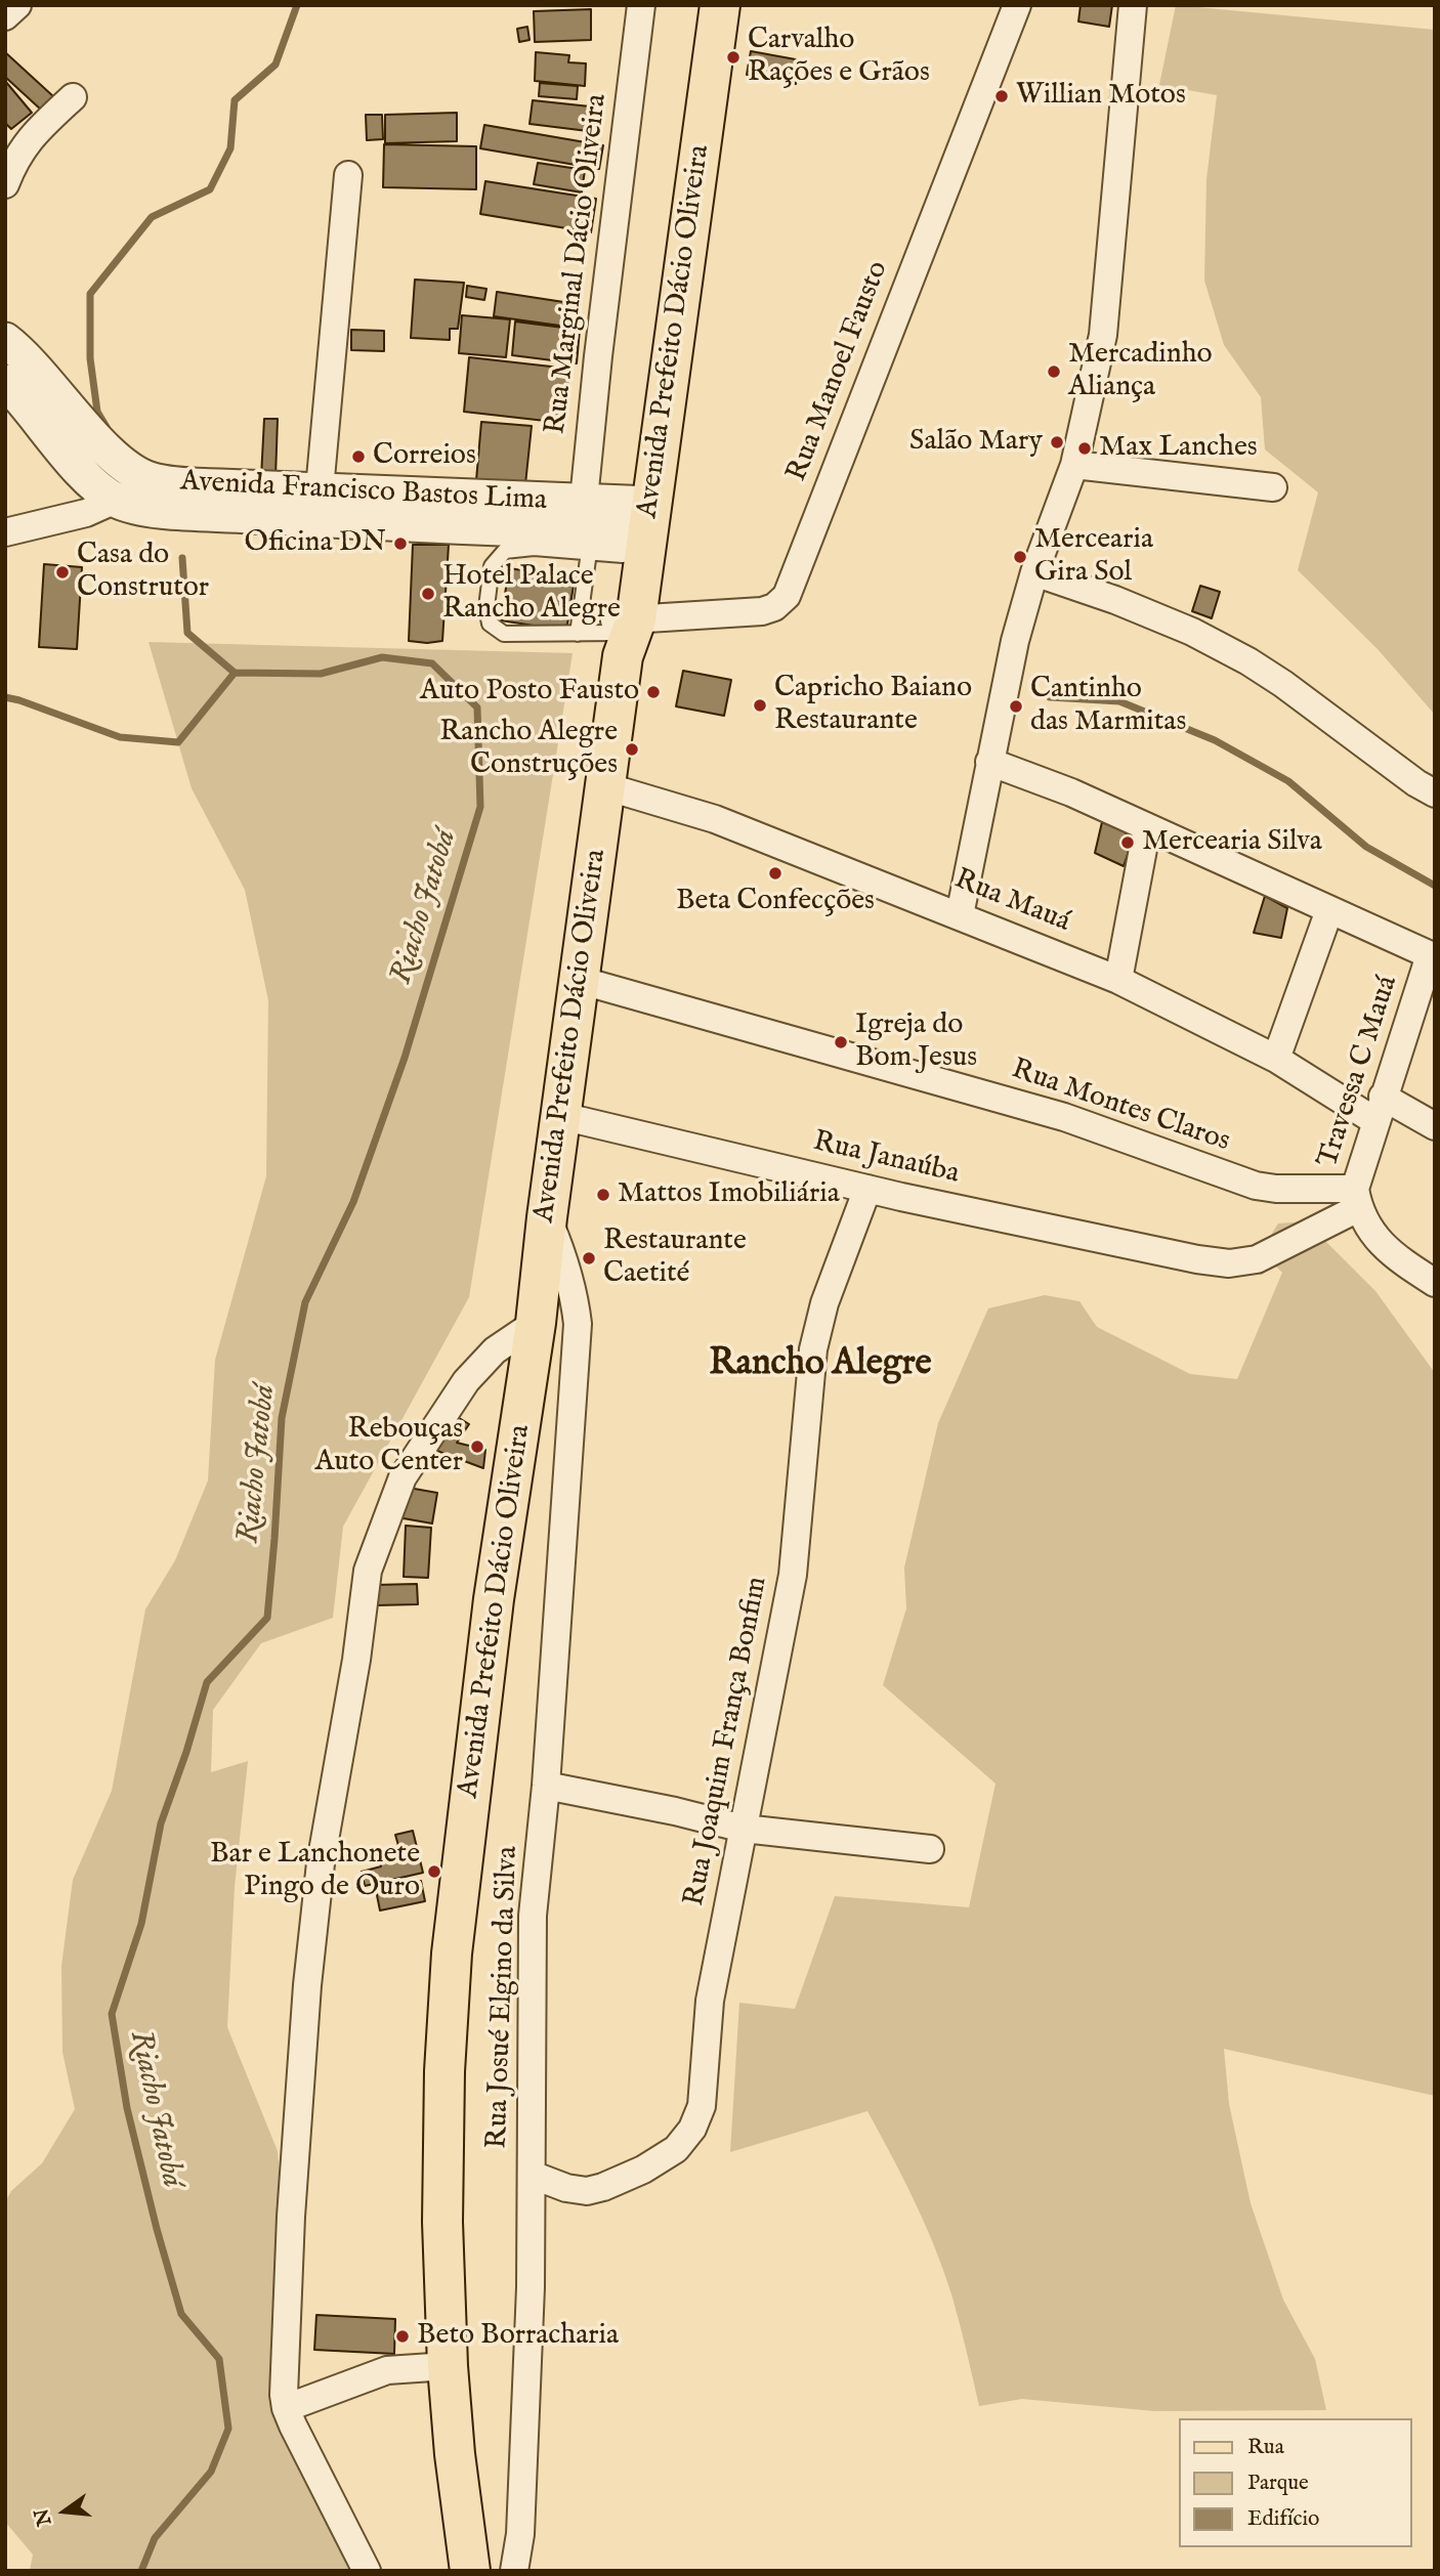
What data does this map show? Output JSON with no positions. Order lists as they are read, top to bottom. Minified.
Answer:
{"streets":{"main road":["Avenida Prefeito Dácio Oliveira"],"street":["Rua Marginal Dácio Oliveira","Rua Manoel Fausto","Avenida Francisco Bastos Lima","Rua Mauá","Travessa C Mauá","Rua Montes Claros","Rua Janaúba","Rua Joaquim França Bonfim","Rua Josué Elgino da Silva"]},"crossings":[["Rua Marginal Dácio Oliveira","Avenida Prefeito Dácio Oliveira"],["Rua Marginal Dácio Oliveira","Avenida Francisco Bastos Lima"],["Avenida Prefeito Dácio Oliveira","Rua Manoel Fausto"],["Avenida Prefeito Dácio Oliveira","Avenida Francisco Bastos Lima"],["Avenida Prefeito Dácio Oliveira","Rua Mauá"],["Avenida Prefeito Dácio Oliveira","Rua Montes Claros"],["Avenida Prefeito Dácio Oliveira","Rua Janaúba"],["Avenida Prefeito Dácio Oliveira","Rua Josué Elgino da Silva"],["Rua Mauá","Travessa C Mauá"],["Travessa C Mauá","Rua Montes Claros"],["Travessa C Mauá","Rua Janaúba"],["Rua Montes Claros","Rua Janaúba"],["Rua Janaúba","Rua Joaquim França Bonfim"],["Rua Joaquim França Bonfim","Rua Josué Elgino da Silva"]],"districts":["Rancho Alegre"],"water":["Riacho Jatobá"],"places":["Carvalho Rações e Grãos","Willian Motos","Mercadinho Aliança","Salão Mary","Max Lanches","Correios","Oficina DN","Mercearia Gira Sol","Casa do Construtor","Hotel Palace Rancho Alegre","Auto Posto Fausto","Capricho Baiano Restaurante","Cantinho das Marmitas","Rancho Alegre Construções","Mercearia Silva","Beta Confecções","Igreja do Bom Jesus","Mattos Imobiliária","Restaurante Caetité","Rebouças Auto Center","Bar e Lanchonete Pingo de Ouro","Beto Borracharia"],"legend":["Rua","Parque","Edifício"],"north":"left"}
